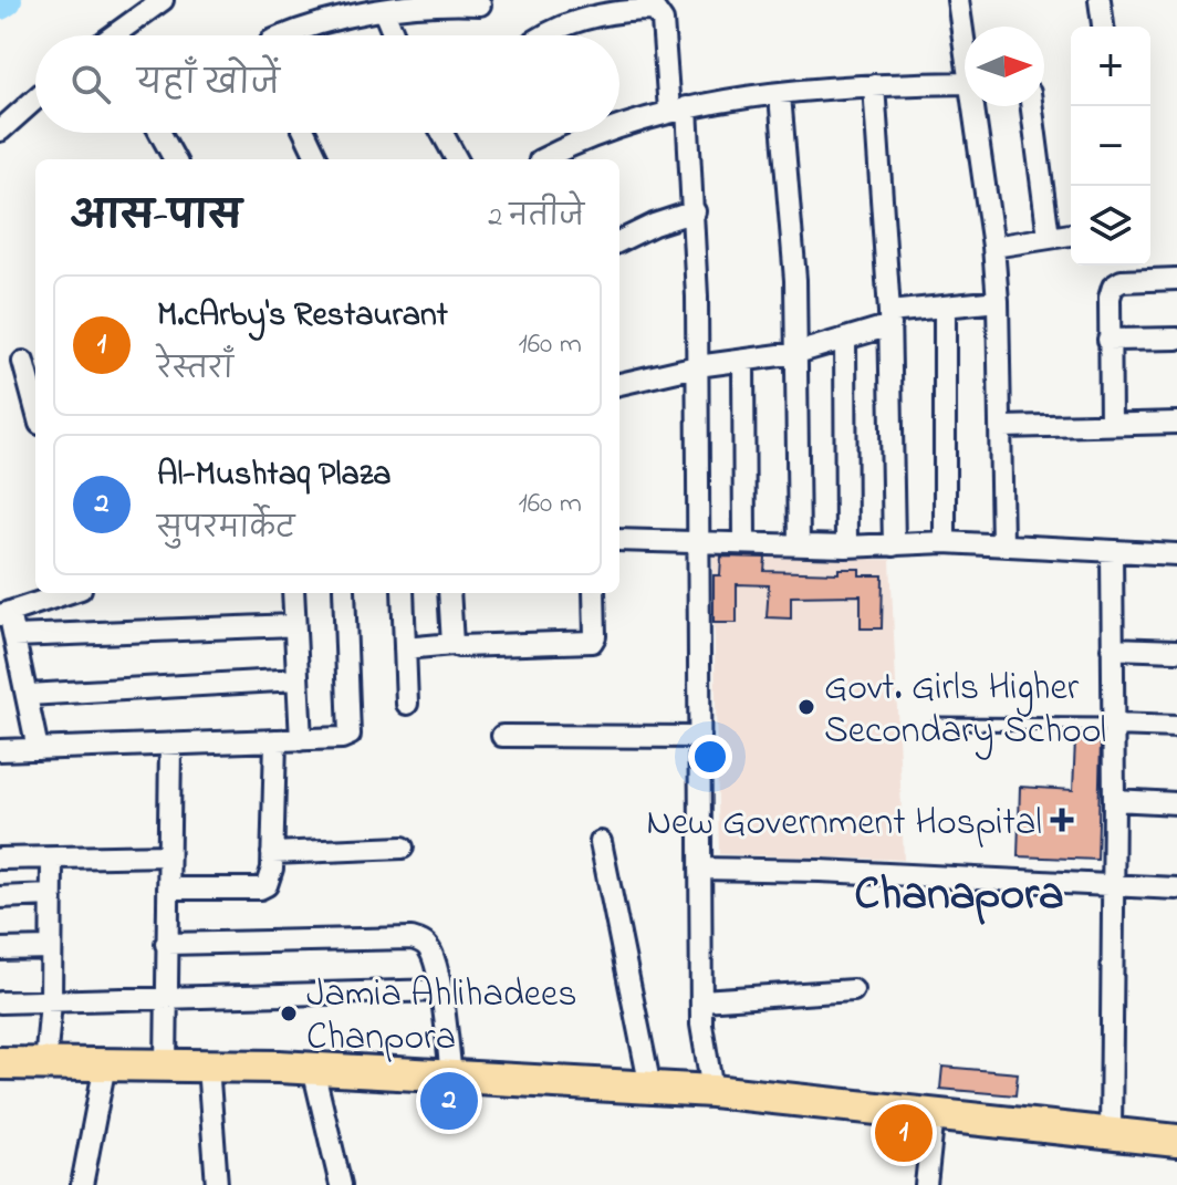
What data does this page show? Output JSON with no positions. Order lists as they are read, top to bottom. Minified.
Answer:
{"districts":["Chanapora"],"places":{"other":["Govt. Girls Higher Secondary School","Jamia Ahlihadees Chanpora"],"health":["New Government Hospital"]},"north":"right","page":{"map_buttons":["+","−"],"search":"यहाँ खोजें","heading":["आस-पास","2 नतीजे"],"list":[{"mark":"1","name":"M.cArby's Restaurant","note":"रेस्तराँ","value":"160 m"},{"mark":"2","name":"Al-Mushtaq Plaza","note":"सुपरमार्केट","value":"160 m"}],"pins":["2","1"]}}
